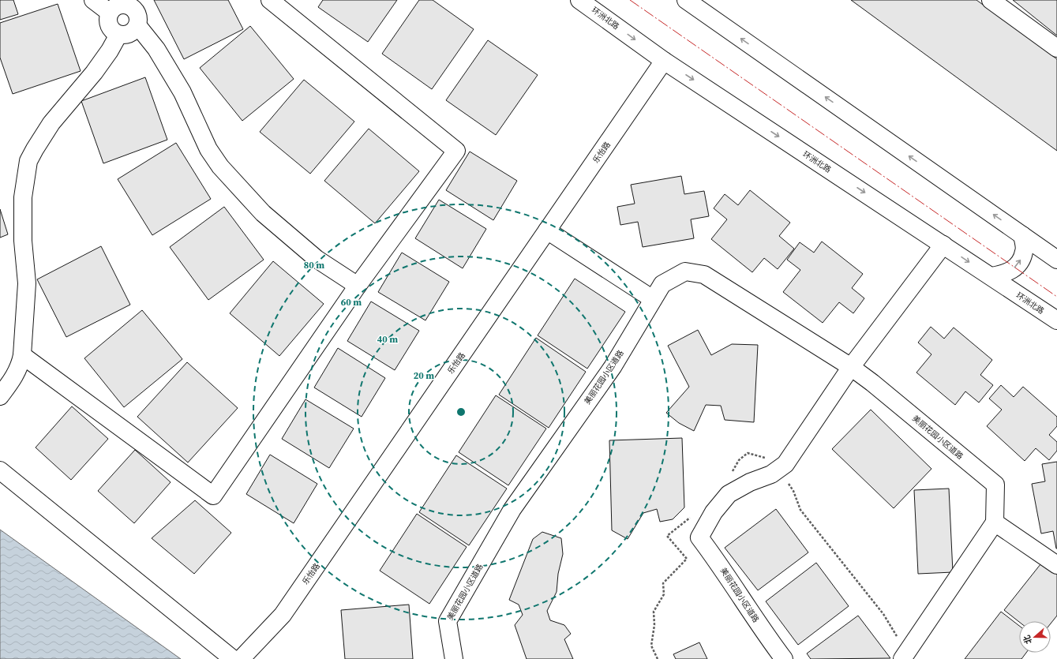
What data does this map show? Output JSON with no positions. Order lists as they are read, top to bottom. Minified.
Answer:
{"streets":{"street":["环洲北路","乐怡路","美丽花园小区道路"]},"crossings":[["环洲北路","乐怡路"],["环洲北路","美丽花园小区道路"]],"north":"left","rings":["80 m","60 m","40 m","20 m"]}
